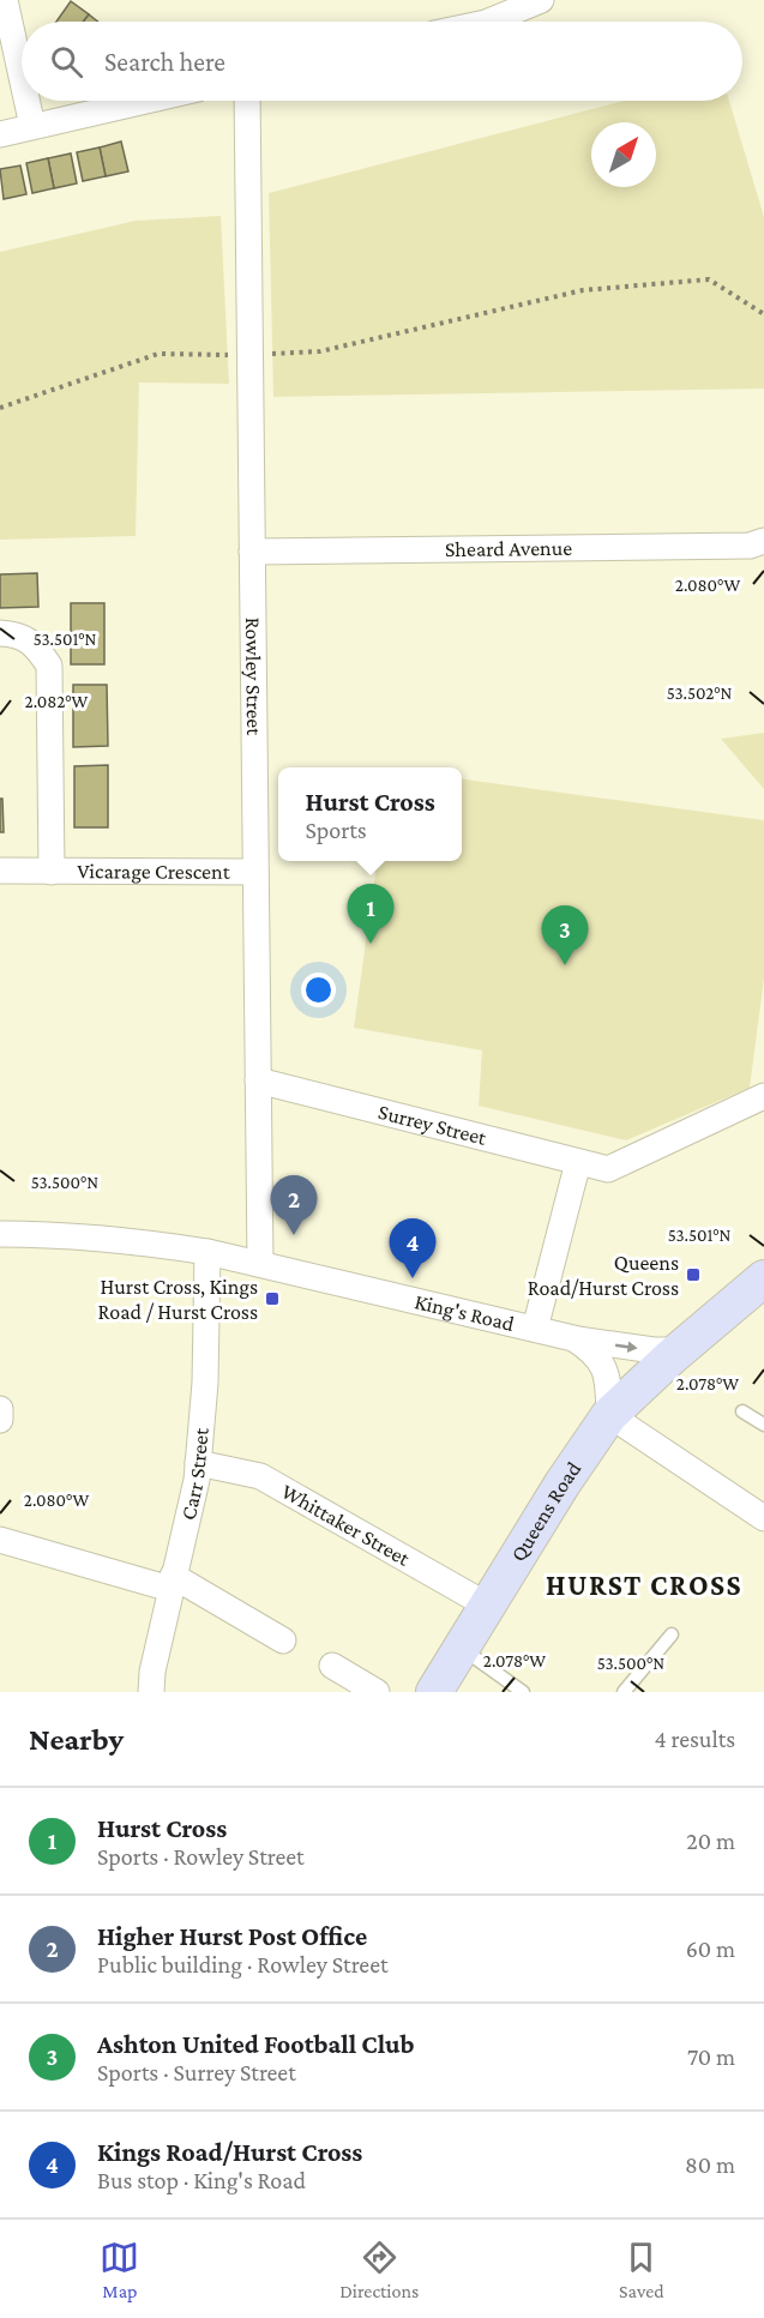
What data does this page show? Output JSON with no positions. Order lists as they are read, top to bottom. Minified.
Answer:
{"streets":{"main road":["Queens Road"],"street":["Sheard Avenue","Rowley Street","Vicarage Crescent","Surrey Street","King's Road","Carr Street","Whittaker Street"]},"crossings":[["Sheard Avenue","Rowley Street"],["Rowley Street","Vicarage Crescent"],["Rowley Street","Surrey Street"],["Rowley Street","King's Road"],["King's Road","Carr Street"],["King's Road","Queens Road"],["Carr Street","Whittaker Street"],["Queens Road","Whittaker Street"]],"districts":["HURST CROSS"],"places":{"transit":["Queens Road/Hurst Cross","Hurst Cross, Kings Road / Hurst Cross"]},"north":"top right","page":{"search":"Search here","popup":["Hurst Cross","Sports"],"pins":["1","3","2","4"],"heading":["Nearby","4 results"],"list":[{"mark":"1","name":"Hurst Cross","note":"Sports · Rowley Street","value":"20 m"},{"mark":"2","name":"Higher Hurst Post Office","note":"Public building · Rowley Street","value":"60 m"},{"mark":"3","name":"Ashton United Football Club","note":"Sports · Surrey Street","value":"70 m"},{"mark":"4","name":"Kings Road/Hurst Cross","note":"Bus stop · King's Road","value":"80 m"}],"nav":["Map","Directions","Saved"]},"coordinates":["2.080°W","53.501°N","53.502°N","2.082°W","53.500°N","2.078°W"]}
